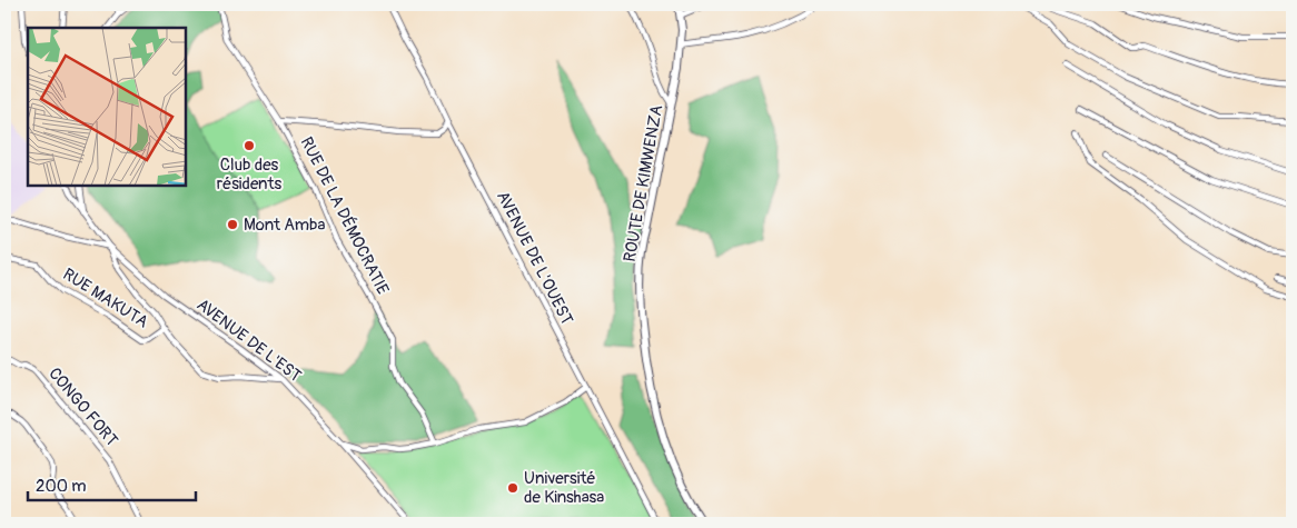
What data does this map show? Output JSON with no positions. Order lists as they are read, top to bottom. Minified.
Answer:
{"streets":{"street":["ROUTE DE KIMWENZA","RUE DE LA DÉMOCRATIE","AVENUE DE L'OUEST","RUE MAKUTA","AVENUE DE L'EST","CONGO FORT"]},"places":["Club des résidents","Mont Amba","Université de Kinshasa"],"scale_bar":"200 m"}
